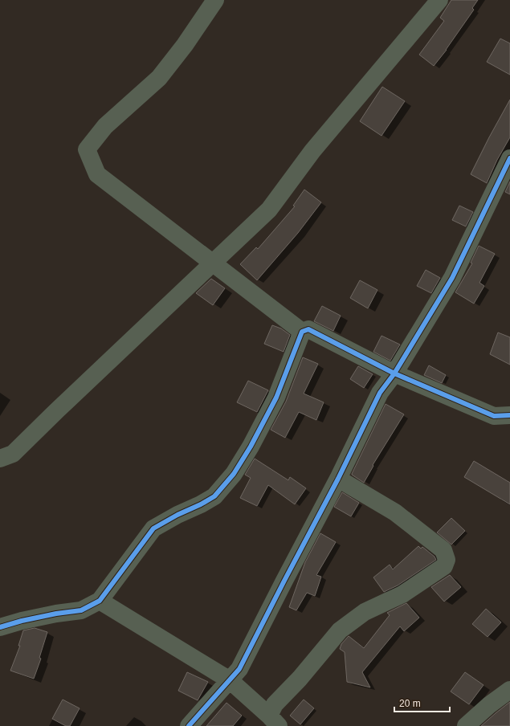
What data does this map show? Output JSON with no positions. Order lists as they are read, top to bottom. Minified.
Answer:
{"scale_bar":"20 m"}
